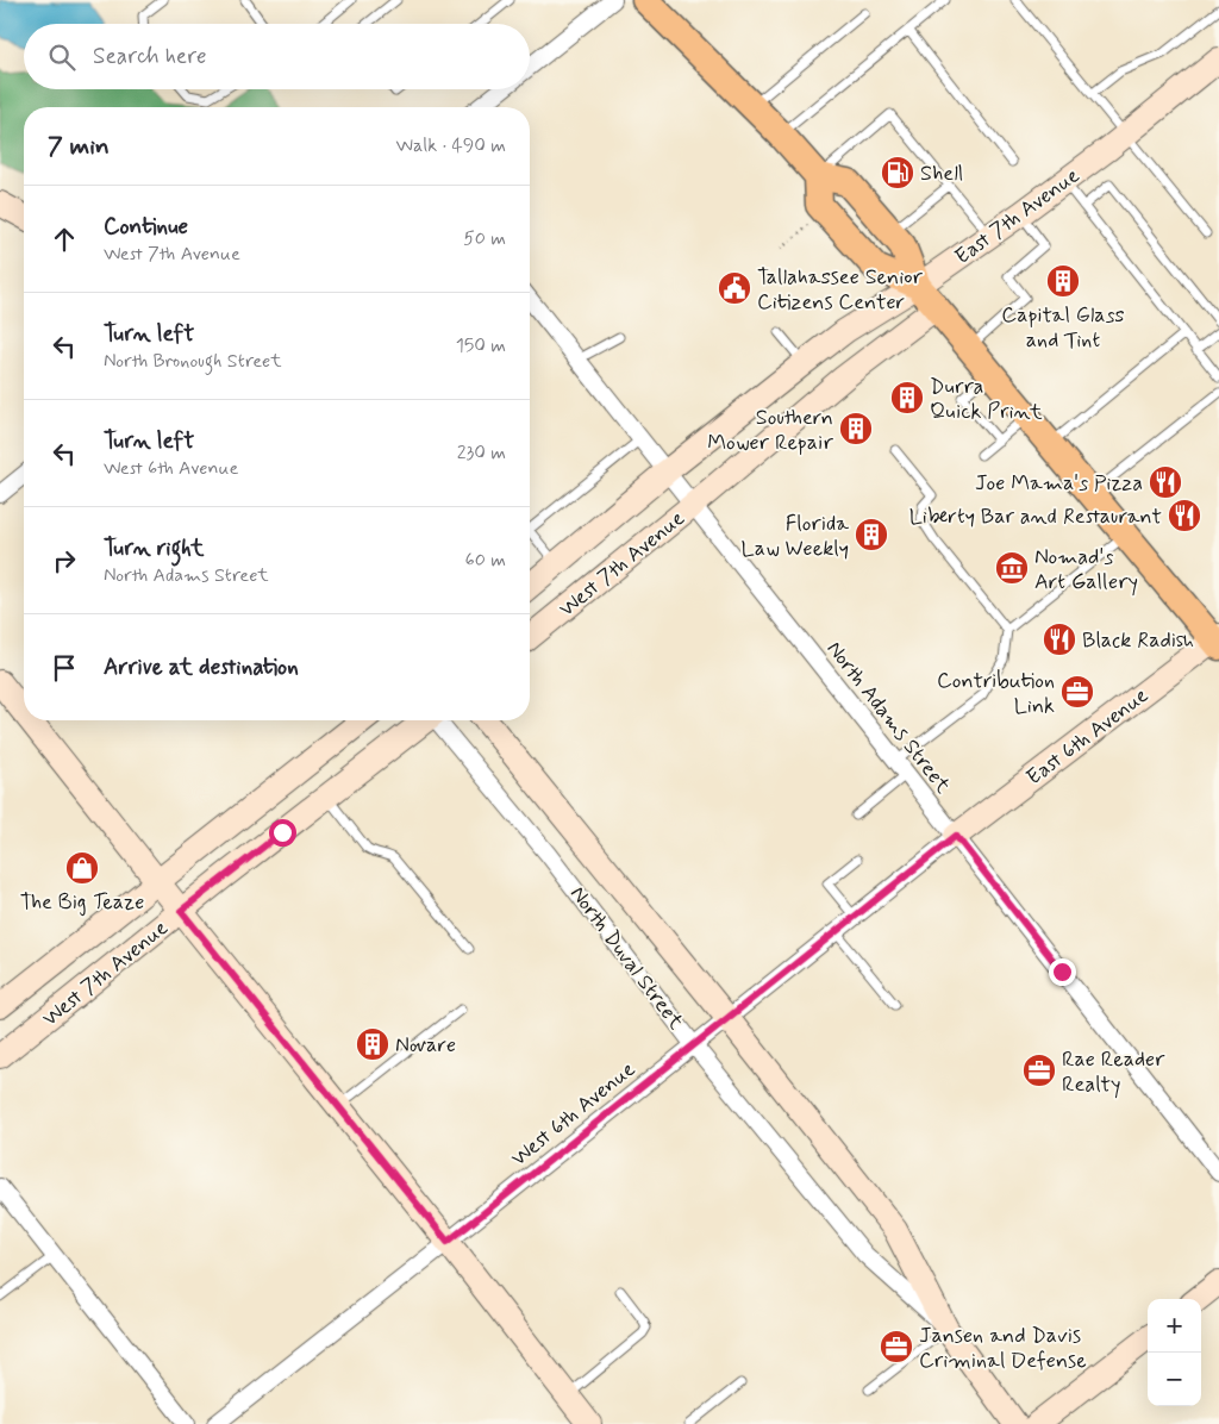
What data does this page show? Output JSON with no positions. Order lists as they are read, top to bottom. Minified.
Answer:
{"streets":{"street":["East 7th Avenue","West 7th Avenue","North Adams Street","East 6th Avenue","North Duval Street","West 6th Avenue"]},"crossings":[["East 7th Avenue","West 7th Avenue"],["East 7th Avenue","North Adams Street"],["West 7th Avenue","North Adams Street"],["North Adams Street","East 6th Avenue"],["North Adams Street","West 6th Avenue"],["East 6th Avenue","West 6th Avenue"],["North Duval Street","West 6th Avenue"]],"places":{"fuel station":["Shell"],"building":["Capital Glass and Tint","Durra Quick Print","Southern Mower Repair","Florida Law Weekly","Novare"],"public building":["Tallahassee Senior Citizens Center"],"restaurant":["Joe Mama's Pizza","Liberty Bar and Restaurant","Black Radish"],"museum":["Nomad's Art Gallery"],"office":["Contribution Link","Rae Reader Realty","Jansen and Davis Criminal Defense"],"shop":["The Big Teaze"]},"page":{"search":"Search here","heading":["7 min","Walk · 490 m"],"list":[["Continue","West 7th Avenue","50 m"],["Turn left","North Bronough Street","150 m"],["Turn left","West 6th Avenue","230 m"],["Turn right","North Adams Street","60 m"],"Arrive at destination"],"map_buttons":["+","−"]}}
